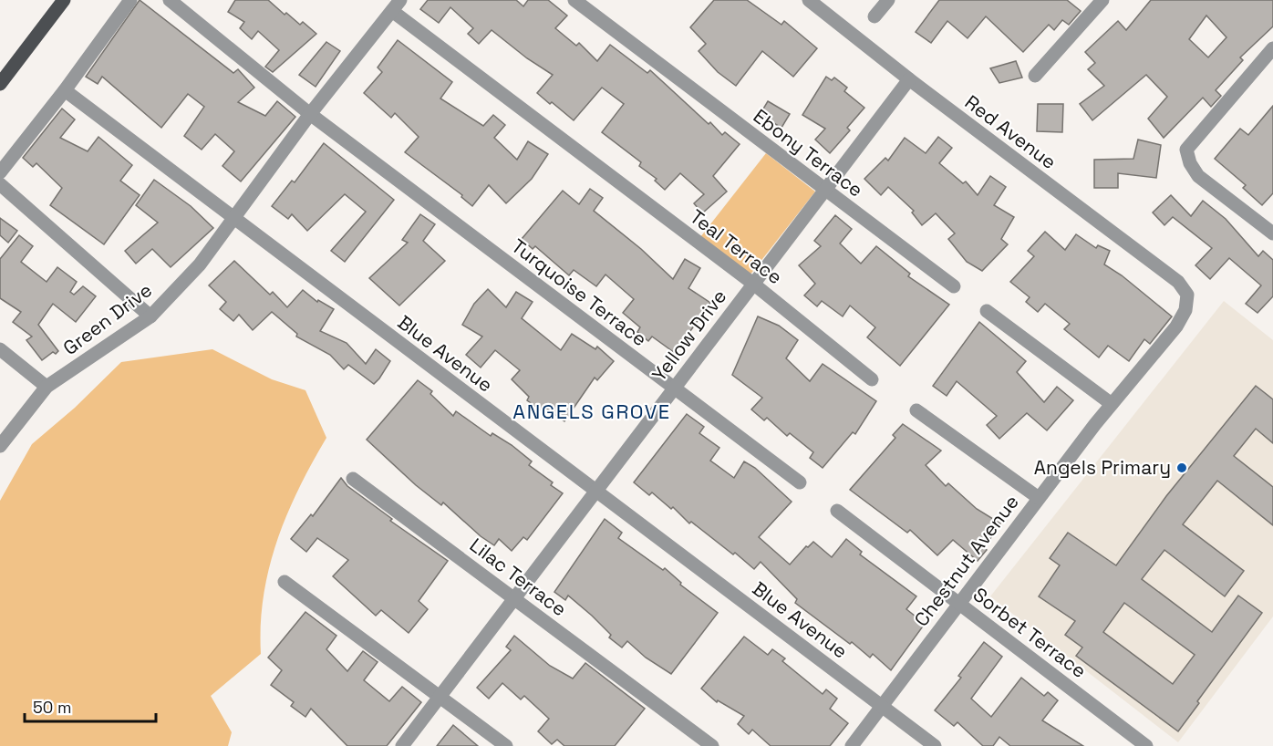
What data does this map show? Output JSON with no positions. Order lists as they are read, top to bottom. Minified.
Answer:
{"streets":{"street":["Red Avenue","Ebony Terrace","Teal Terrace","Turquoise Terrace","Green Drive","Yellow Drive","Blue Avenue","Chestnut Avenue","Lilac Terrace","Sorbet Terrace"]},"crossings":[["Red Avenue","Yellow Drive"],["Red Avenue","Chestnut Avenue"],["Ebony Terrace","Yellow Drive"],["Teal Terrace","Green Drive"],["Teal Terrace","Yellow Drive"],["Turquoise Terrace","Green Drive"],["Turquoise Terrace","Yellow Drive"],["Green Drive","Blue Avenue"],["Yellow Drive","Blue Avenue"],["Yellow Drive","Lilac Terrace"],["Blue Avenue","Chestnut Avenue"],["Chestnut Avenue","Sorbet Terrace"]],"districts":["ANGELS GROVE"],"places":["Angels Primary"],"scale_bar":"50 m"}
